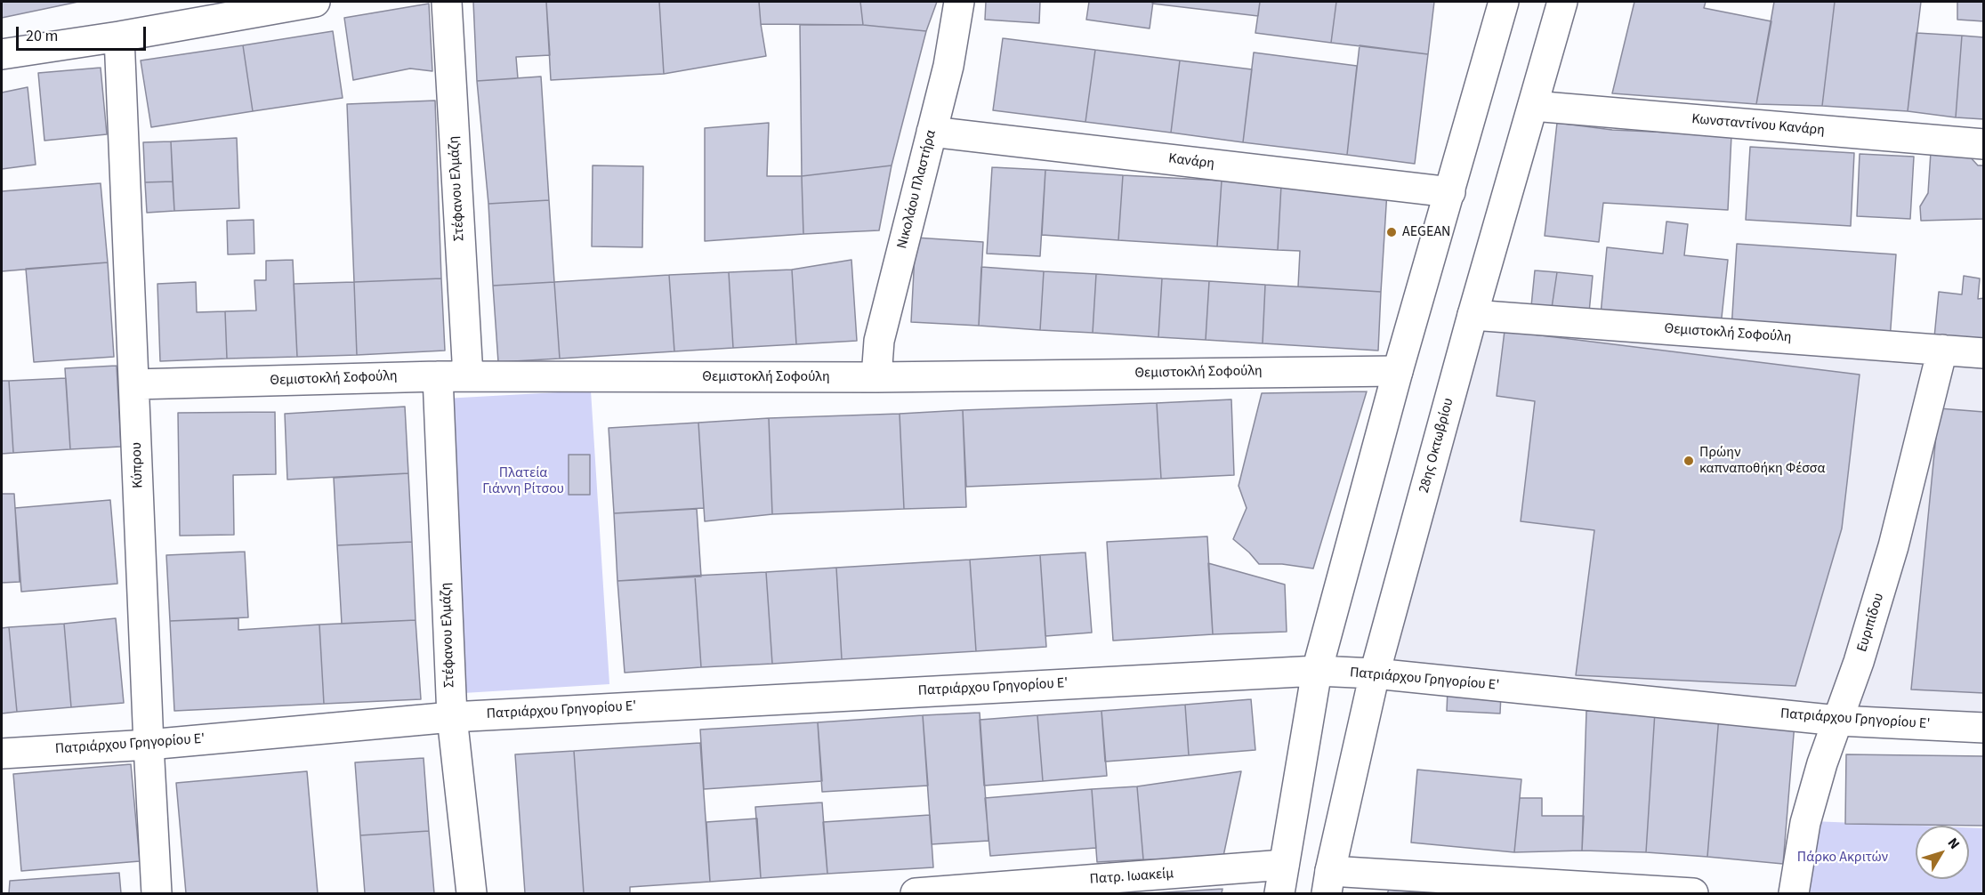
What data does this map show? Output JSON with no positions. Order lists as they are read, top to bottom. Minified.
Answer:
{"streets":{"street":["Κωνσταντίνου Κανάρη","Κανάρη","Στέφανου Ελμάζη","Νικολάου Πλαστήρα","Θεμιστοκλή Σοφούλη","28ης Οκτωβρίου","Κύπρου","Ευριπίδου","Πατριάρχου Γρηγορίου Ε'","Πατρ. Ιωακείμ"]},"crossings":[["Κωνσταντίνου Κανάρη","28ης Οκτωβρίου"],["Κανάρη","Νικολάου Πλαστήρα"],["Στέφανου Ελμάζη","Θεμιστοκλή Σοφούλη"],["Στέφανου Ελμάζη","Πατριάρχου Γρηγορίου Ε'"],["Νικολάου Πλαστήρα","Θεμιστοκλή Σοφούλη"],["Θεμιστοκλή Σοφούλη","28ης Οκτωβρίου"],["Θεμιστοκλή Σοφούλη","Κύπρου"],["Θεμιστοκλή Σοφούλη","Ευριπίδου"],["28ης Οκτωβρίου","Πατριάρχου Γρηγορίου Ε'"],["Κύπρου","Πατριάρχου Γρηγορίου Ε'"],["Ευριπίδου","Πατριάρχου Γρηγορίου Ε'"]],"parks":["Πλατεία Γιάννη Ρίτσου","Πάρκο Ακριτών"],"places":["AEGEAN","Πρώην καπναποθήκη Φέσσα"],"scale_bar":"20 m","north":"top right"}
